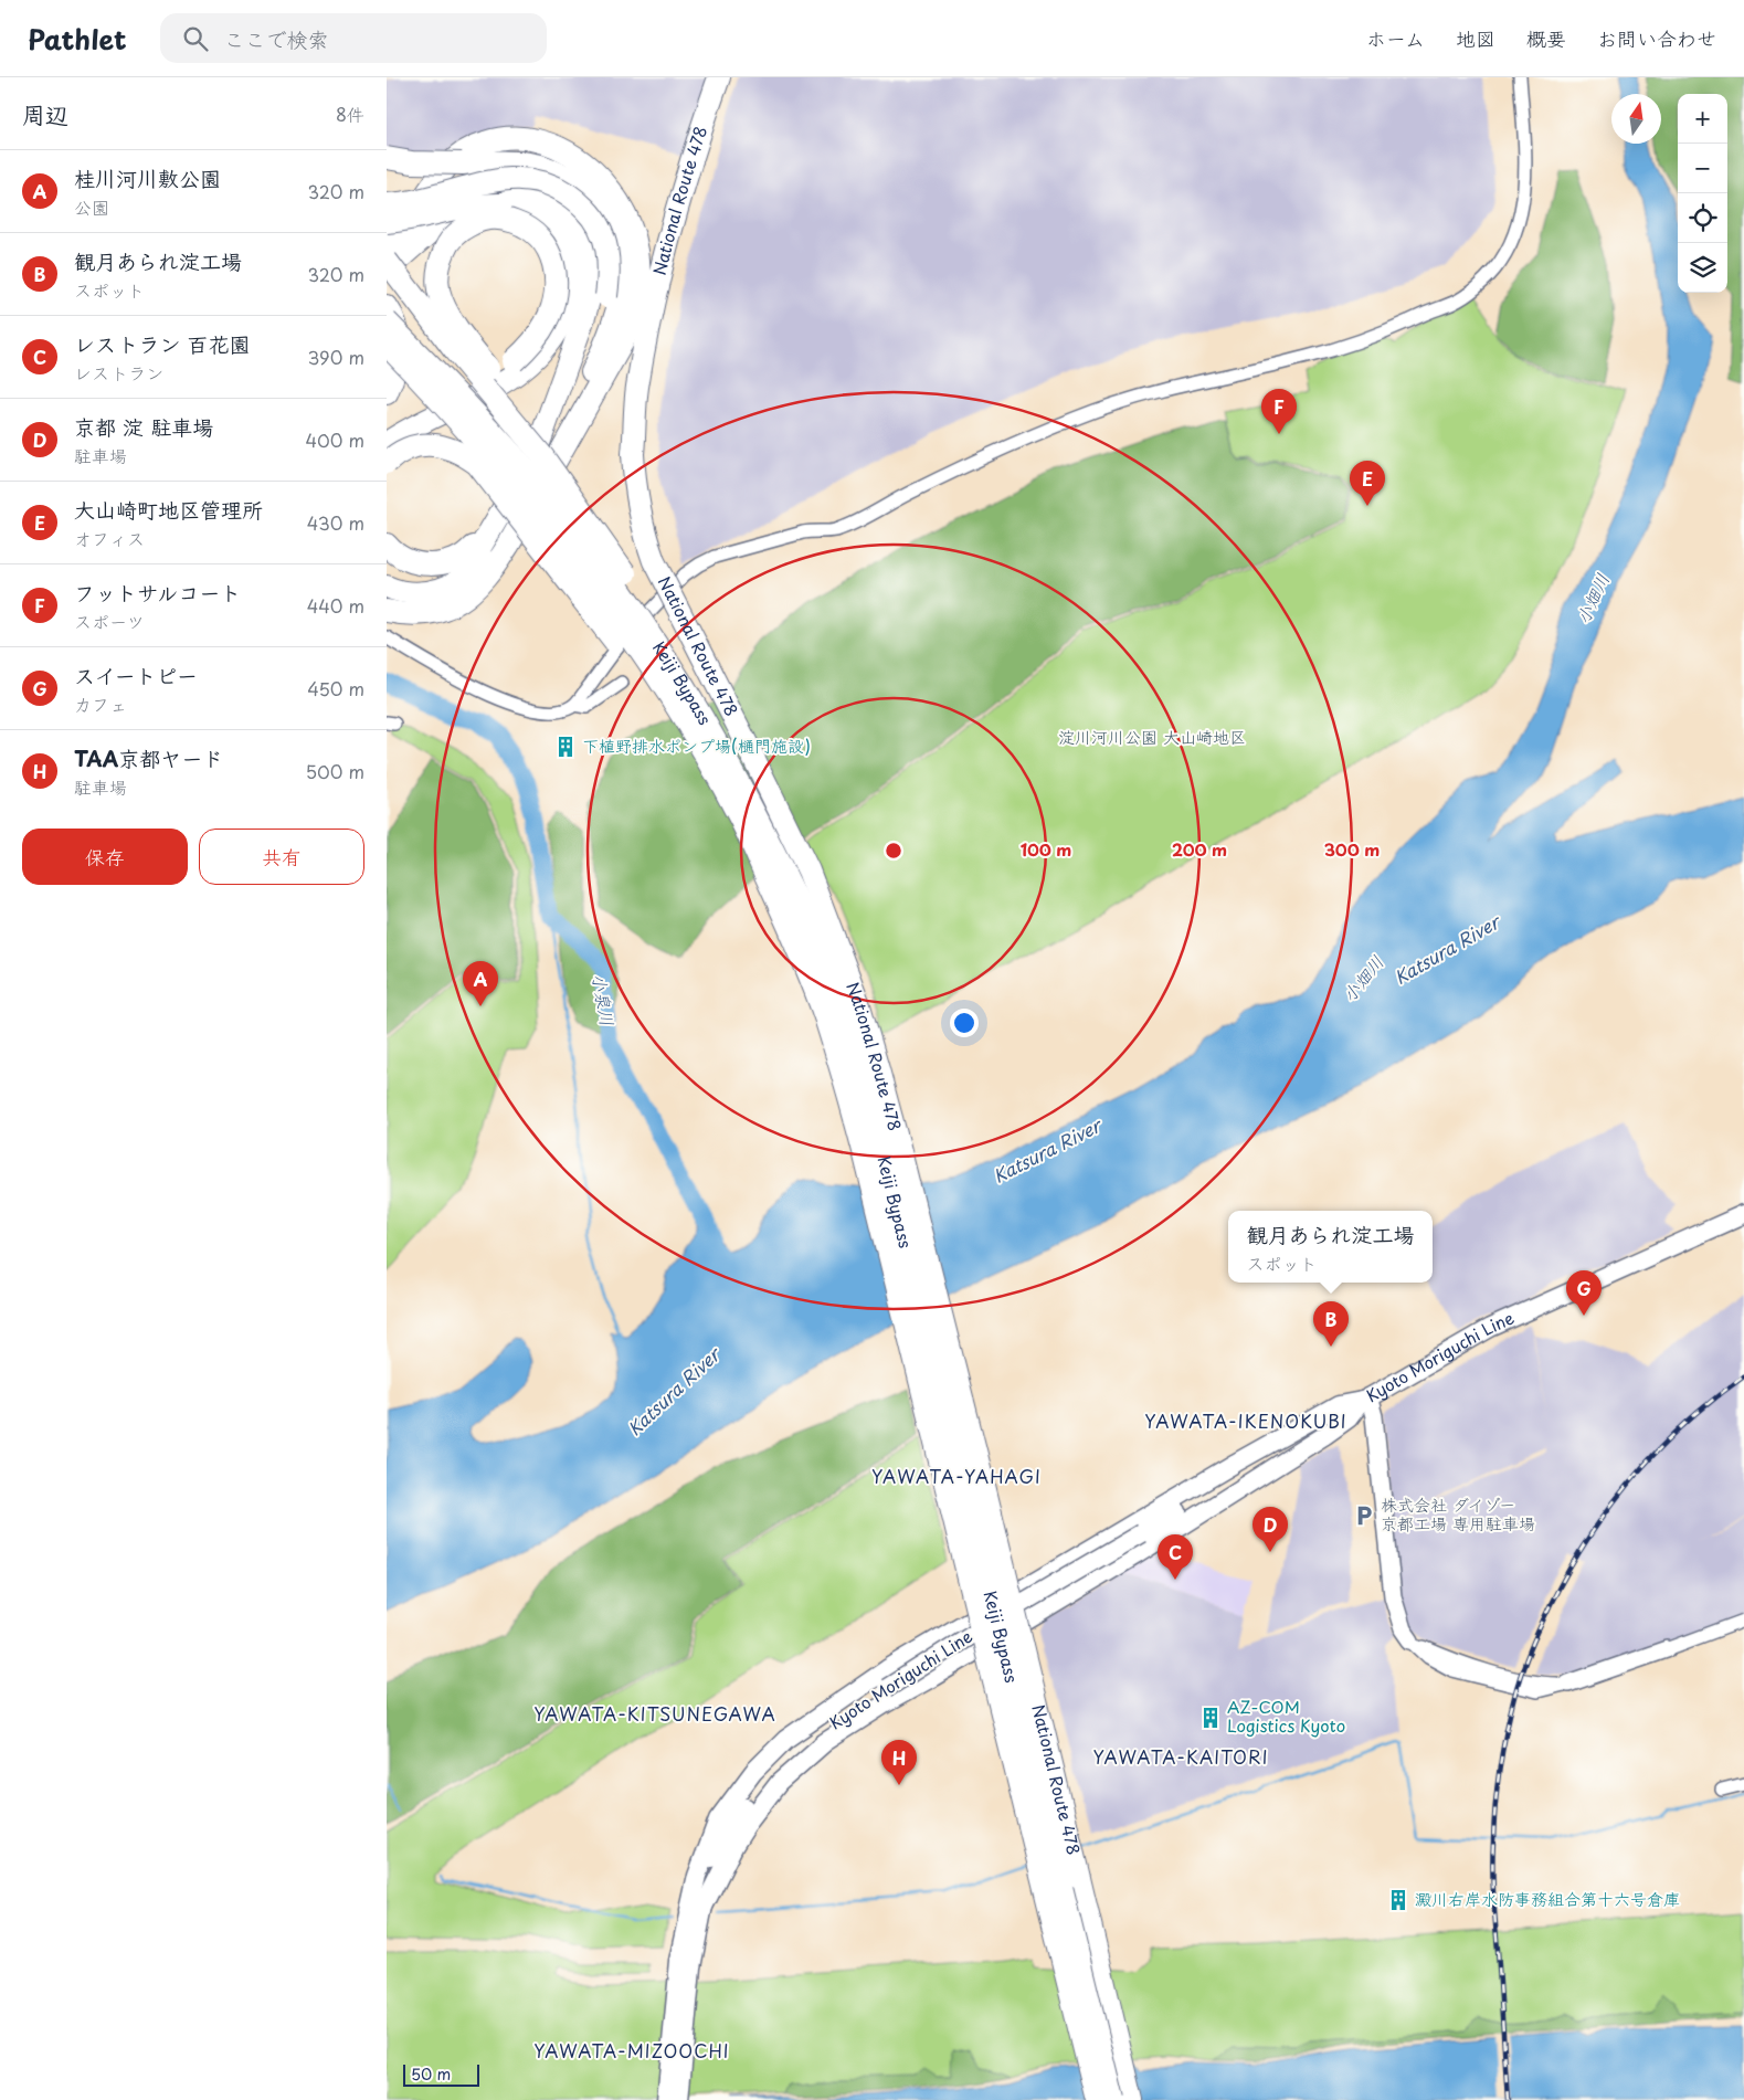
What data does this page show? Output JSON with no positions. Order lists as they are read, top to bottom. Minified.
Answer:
{"streets":{"highway":["National Route 478","Keiji Bypass"],"main road":["Kyoto Moriguchi Line"]},"crossings":[["National Route 478","Kyoto Moriguchi Line"]],"districts":["YAWATA-IKENOKUBI","YAWATA-YAHAGI","YAWATA-KITSUNEGAWA","YAWATA-KAITORI","YAWATA-MIZOOCHI"],"water":["小畑川","Katsura River","小泉川"],"parks":["淀川河川公園 大山崎地区"],"places":{"building":["下植野排水ポンプ場(樋門施設)","AZ-COM Logistics Kyoto","澱川右岸水防事務組合第十六号倉庫"],"parking":["株式会社 ダイゾー 京都工場 専用駐車場"]},"scale_bar":"50 m","north":"top","page":{"header":"Pathlet","search":"ここで検索","nav":["ホーム","地図","概要","お問い合わせ"],"heading":["周辺","8件"],"map_buttons":["+","−"],"list":[{"mark":"A","name":"桂川河川敷公園","note":"公園","value":"320 m"},{"mark":"B","name":"観月あられ淀工場","note":"スポット","value":"320 m"},{"mark":"C","name":"レストラン 百花園","note":"レストラン","value":"390 m"},{"mark":"D","name":"京都 淀 駐車場","note":"駐車場","value":"400 m"},{"mark":"E","name":"大山崎町地区管理所","note":"オフィス","value":"430 m"},{"mark":"F","name":"フットサルコート","note":"スポーツ","value":"440 m"},{"mark":"G","name":"スイートピー","note":"カフェ","value":"450 m"},{"mark":"H","name":"TAA京都ヤード","note":"駐車場","value":"500 m"}],"pins":["F","E","A","G","B","D","C","H"],"buttons":["保存","共有"],"popup":["観月あられ淀工場","スポット"],"scale":"50 m"},"rings":["100 m","200 m","300 m"]}
